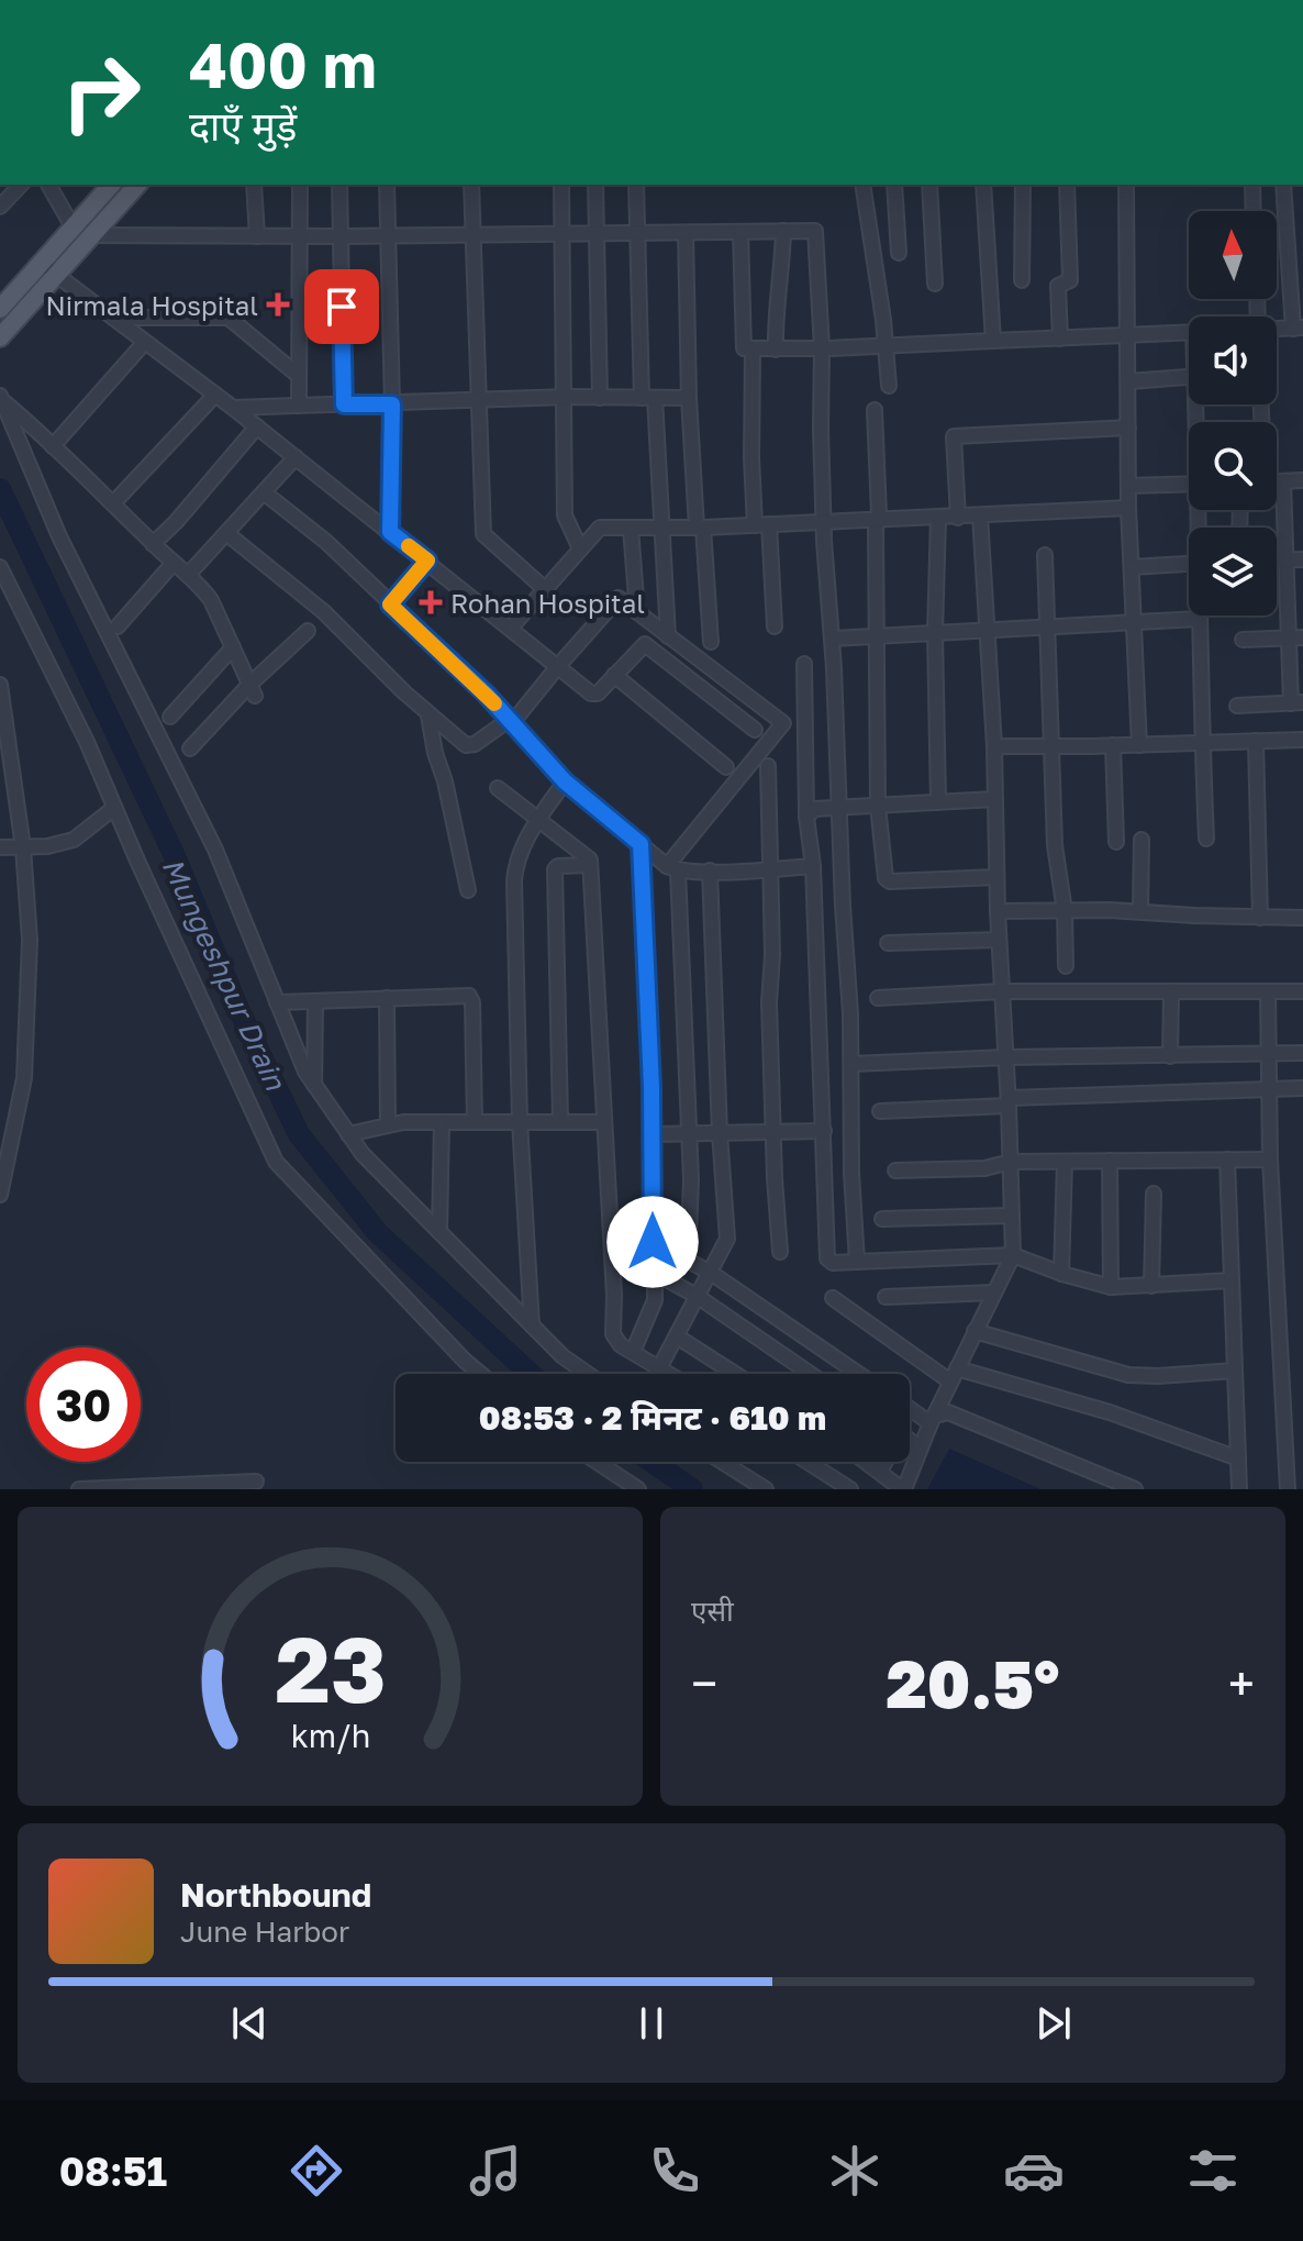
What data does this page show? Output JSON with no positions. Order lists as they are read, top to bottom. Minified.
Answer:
{"water":["Mungeshpur Drain"],"places":{"health":["Nirmala Hospital","Rohan Hospital"]},"north":"top","page":{"turn":["400 m","दाएँ मुड़ें"],"limit":"30","trip":"08:53 · 2 मिनट · 610 m","tile":"एसी","heat":["−","20.5°","+"],"song":["Northbound","June Harbor"],"tabs":"08:51","gauge":["23","km/h"]}}
